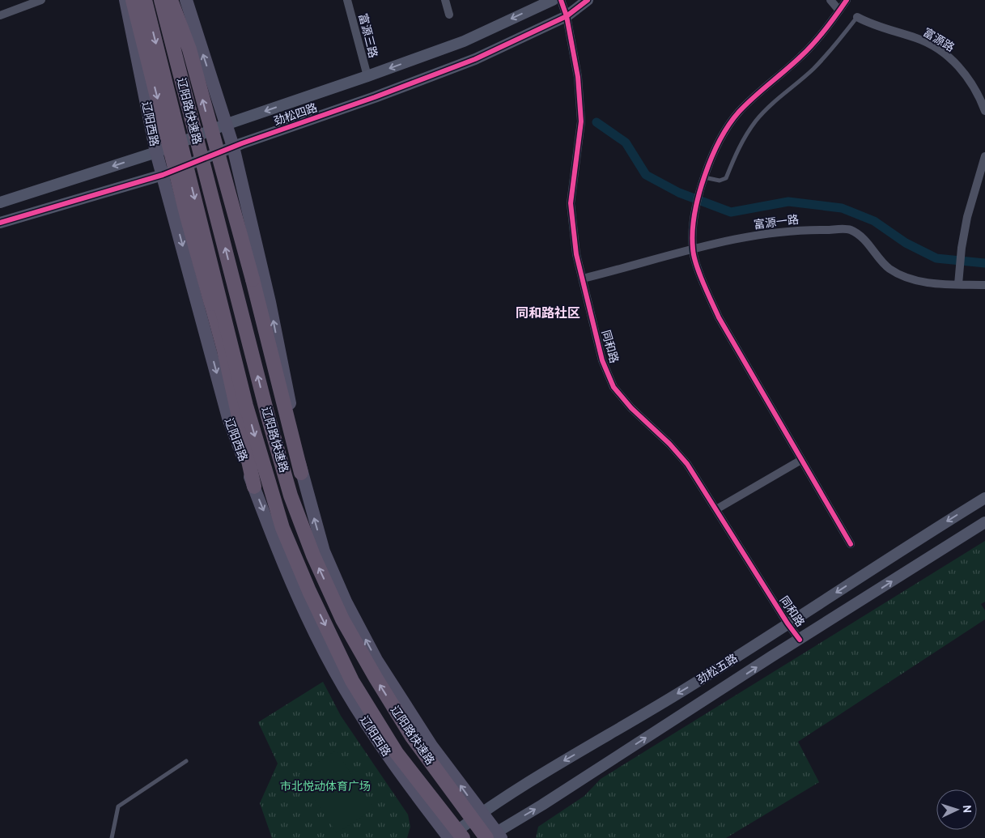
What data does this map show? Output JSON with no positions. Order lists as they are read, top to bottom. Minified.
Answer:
{"streets":{"highway":["辽阳路快速路"],"main road":["辽阳西路"],"street":["富源三路","富源路","劲松四路","富源一路","同和路","劲松五路"]},"crossings":[["富源三路","劲松四路"],["辽阳路快速路","劲松五路"],["劲松四路","辽阳西路"],["劲松四路","同和路"],["辽阳西路","劲松五路"],["富源一路","同和路"],["同和路","劲松五路"]],"districts":["同和路社区"],"parks":["市北悦动体育广场"],"north":"right"}
